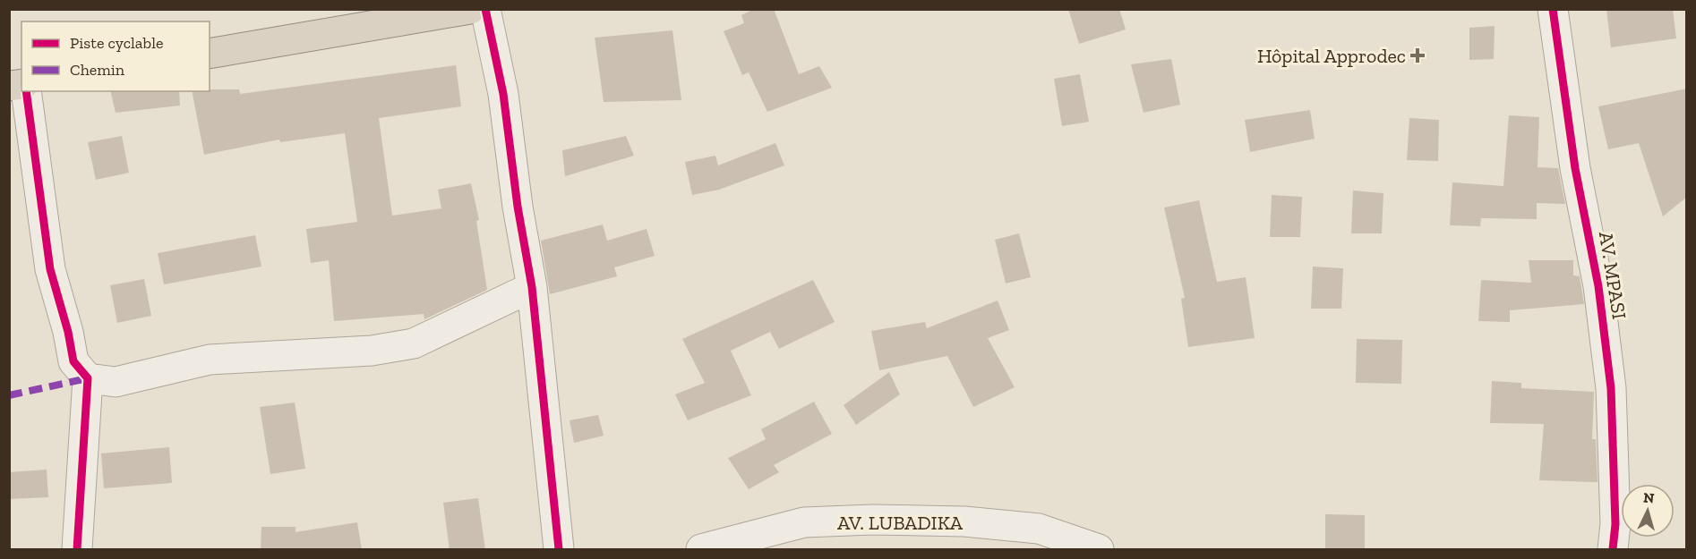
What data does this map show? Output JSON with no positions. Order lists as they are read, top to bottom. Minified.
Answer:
{"streets":{"street":["AV. MPASI","AV. LUBADIKA"]},"places":{"health":["Hôpital Approdec"]},"legend":["Piste cyclable","Chemin"],"north":"top"}
